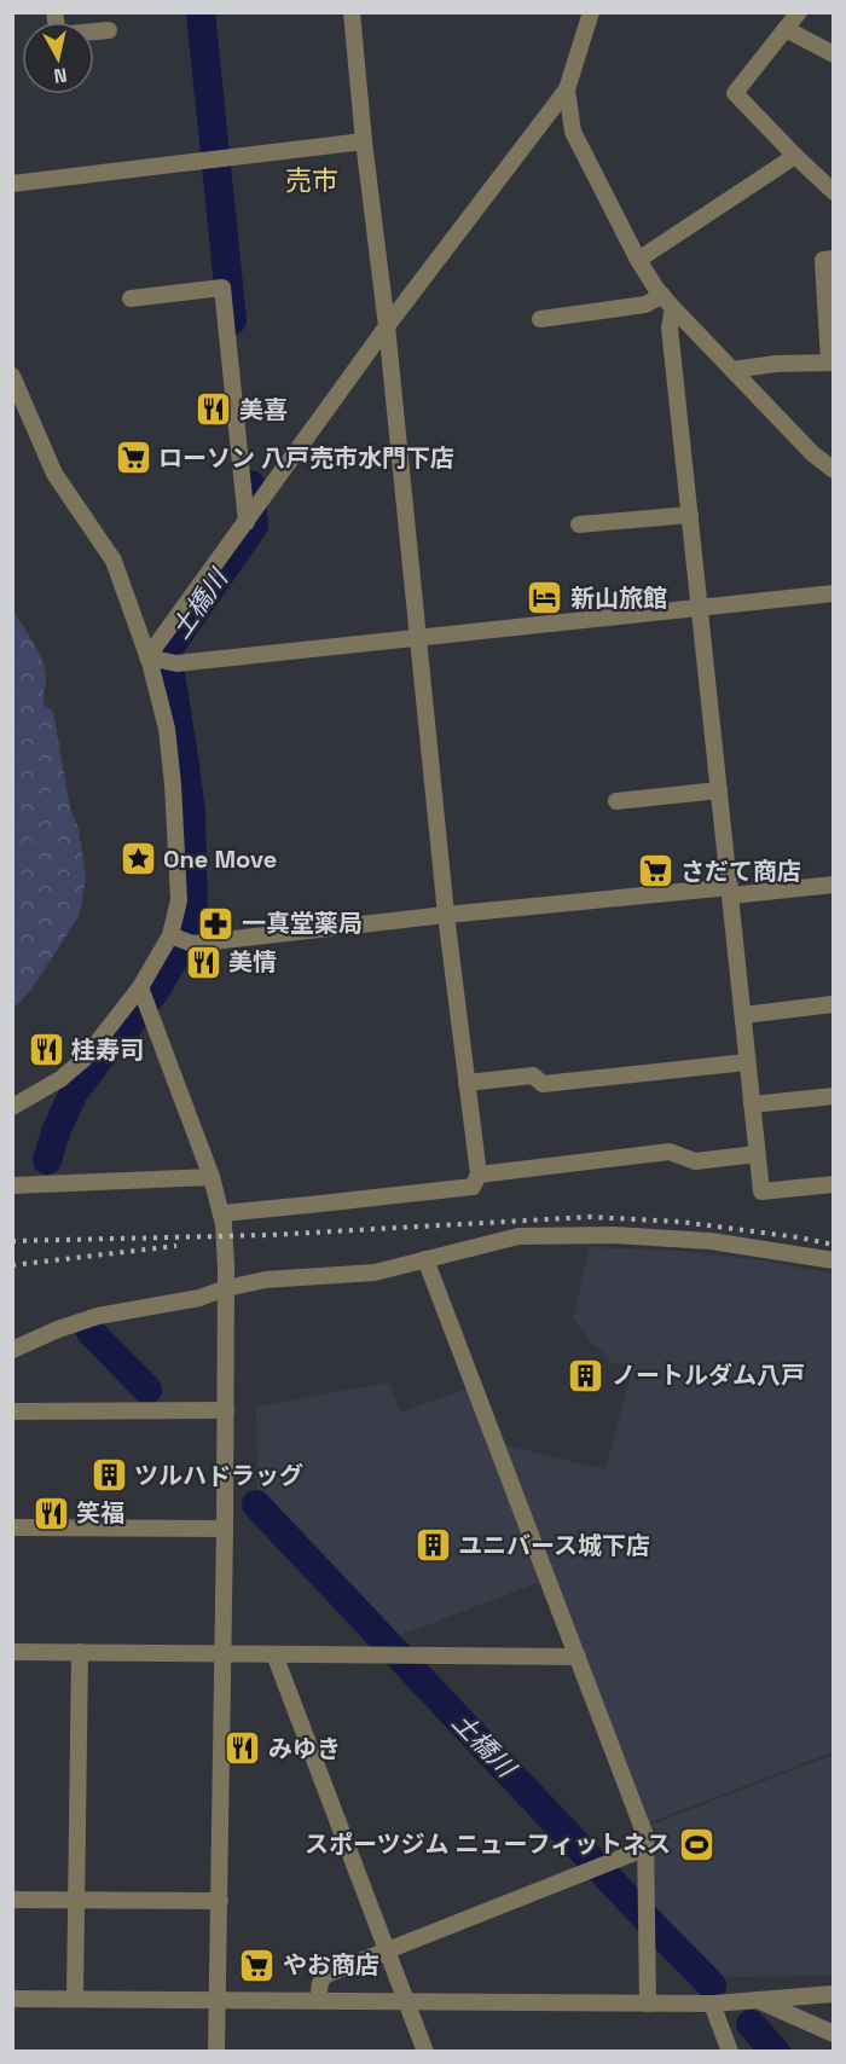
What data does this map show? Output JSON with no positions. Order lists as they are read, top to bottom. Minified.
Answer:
{"districts":["売市"],"water":["土橋川"],"places":{"restaurant":["美喜","美情","桂寿司","笑福","みゆき"],"supermarket":["ローソン 八戸売市水門下店","さだて商店","やお商店"],"hotel":["新山旅館"],"place":["One Move"],"pharmacy":["一真堂薬局"],"building":["ノートルダム八戸","ツルハドラッグ","ユニバース城下店"],"sports":["スポーツジム ニューフィットネス"]},"north":"bottom"}
